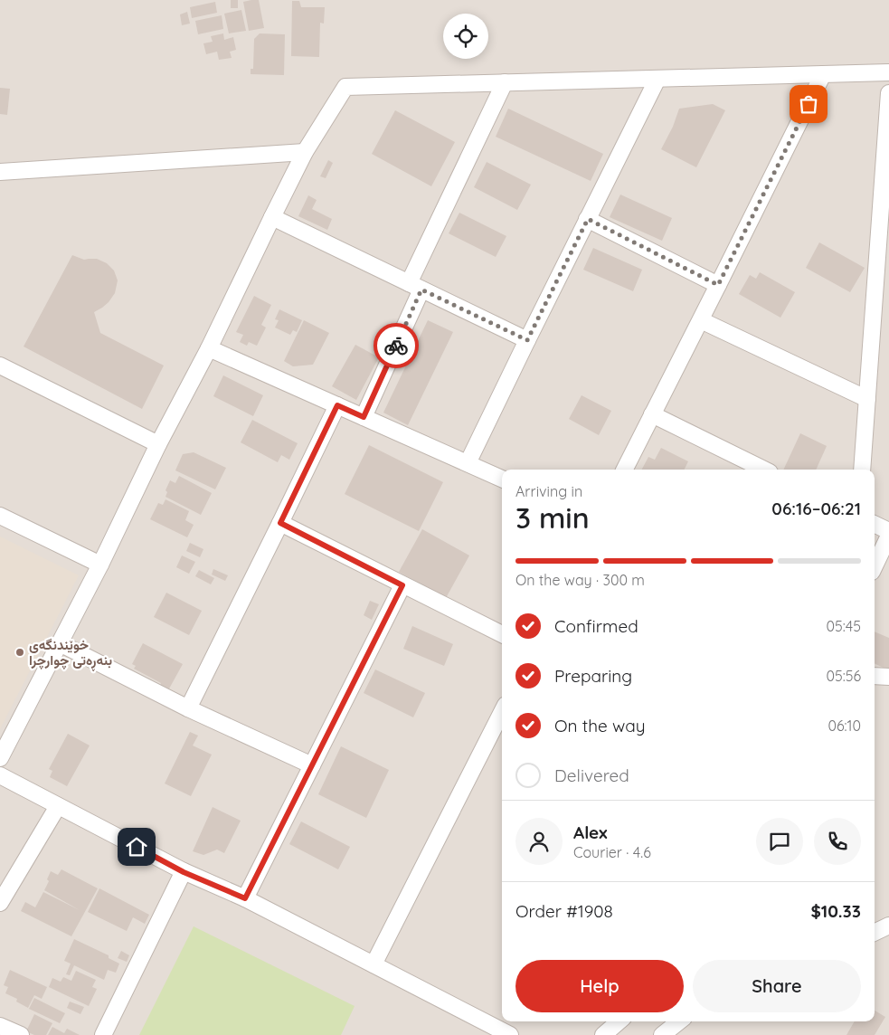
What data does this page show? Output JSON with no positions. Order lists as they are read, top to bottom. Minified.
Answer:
{"places":["خوێندنگەی بنەڕەتی چوارچرا"],"page":{"heading":["3 min","Arriving in","06:16–06:21"],"panel":["Alex","Courier · 4.6","Order #1908","$10.33"],"bar":"On the way · 300 m","list":[["Confirmed","05:45"],["Preparing","05:56"],["On the way","06:10"],"Delivered"],"buttons":["Help","Share"]}}
